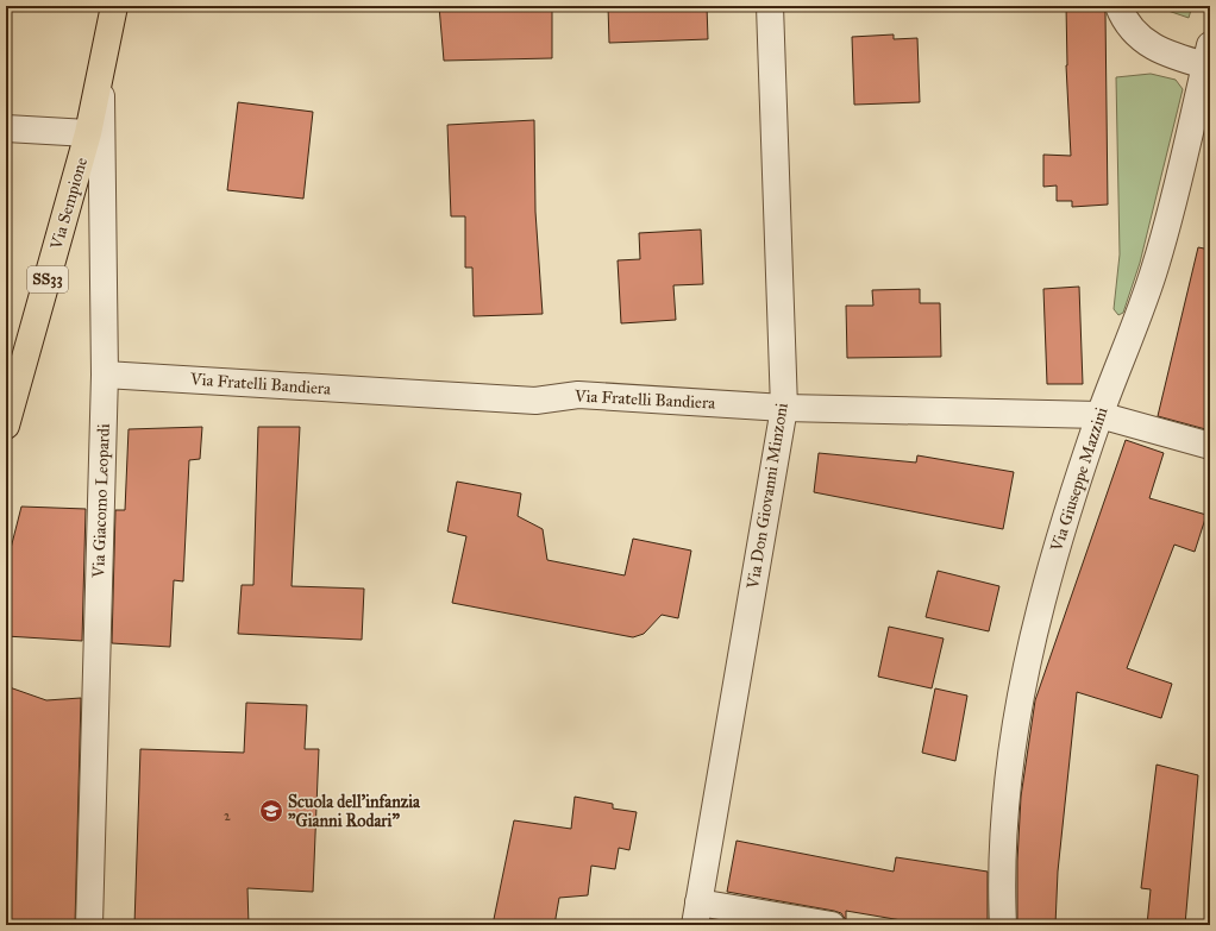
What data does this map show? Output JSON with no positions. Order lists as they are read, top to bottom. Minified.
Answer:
{"streets":{"main road":["Via Sempione","SS33"],"street":["Via Fratelli Bandiera","Via Giuseppe Mazzini","Via Don Giovanni Minzoni","Via Giacomo Leopardi"]},"crossings":[["Via Sempione","Via Giacomo Leopardi"],["Via Fratelli Bandiera","Via Giuseppe Mazzini"],["Via Fratelli Bandiera","Via Don Giovanni Minzoni"],["Via Fratelli Bandiera","Via Giacomo Leopardi"]],"places":{"school or university":["Scuola dell'infanzia \"Gianni Rodari\""]},"house_numbers":["2"]}
